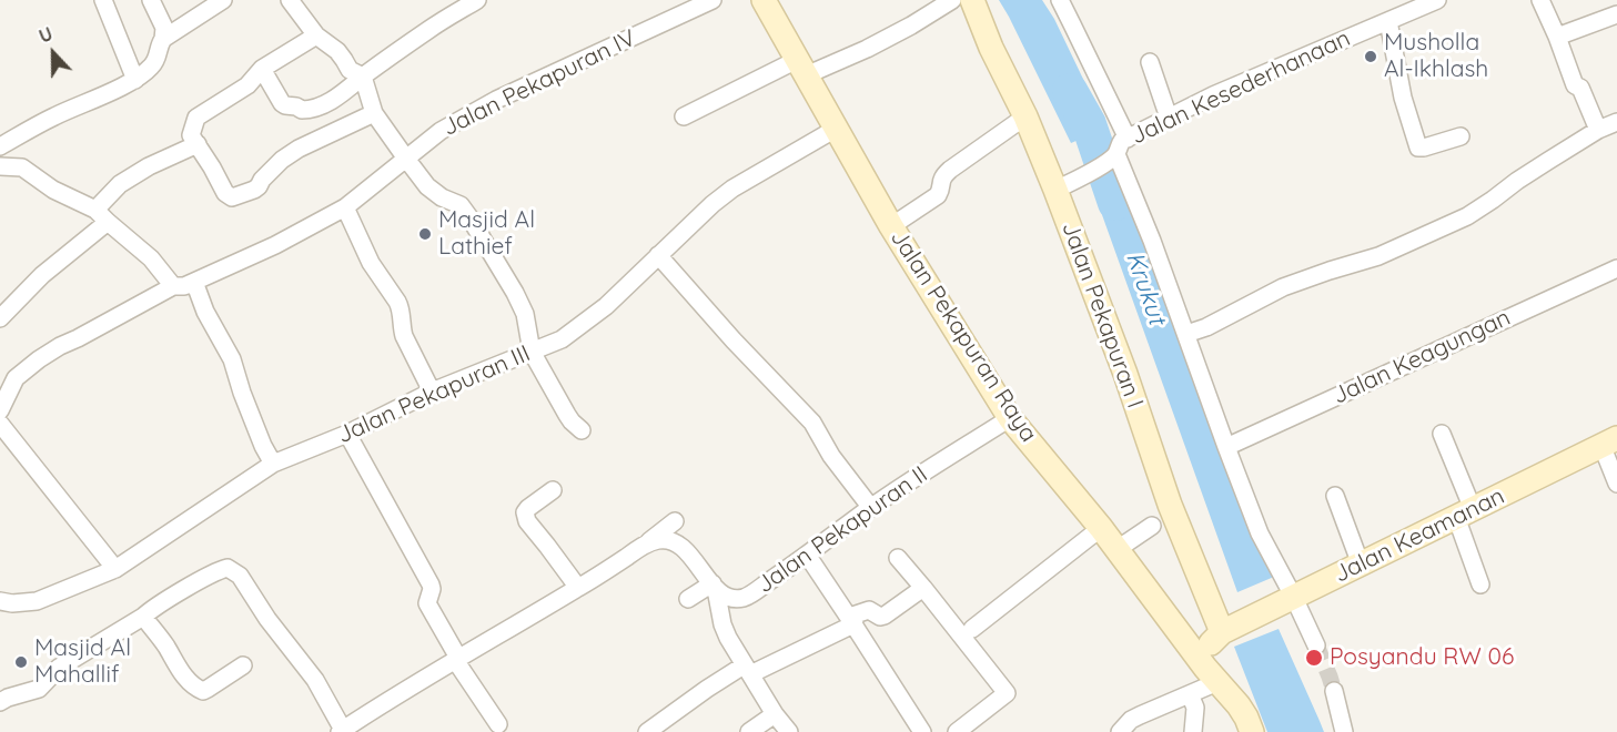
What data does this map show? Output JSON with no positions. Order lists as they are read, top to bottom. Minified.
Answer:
{"streets":{"street":["Jalan Pekapuran IV","Jalan Kesederhanaan","Jalan Pekapuran I","Jalan Pekapuran Raya","Jalan Keagungan","Jalan Pekapuran III","Jalan Pekapuran II","Jalan Keamanan"]},"crossings":[["Jalan Kesederhanaan","Jalan Pekapuran I"],["Jalan Pekapuran I","Jalan Keamanan"],["Jalan Pekapuran Raya","Jalan Pekapuran III"],["Jalan Pekapuran Raya","Jalan Pekapuran II"]],"water":["Krukut"],"places":["Musholla Al-Ikhlash","Masjid Al Lathief","Posyandu RW 06","Masjid Al Mahallif"],"north":"top"}
